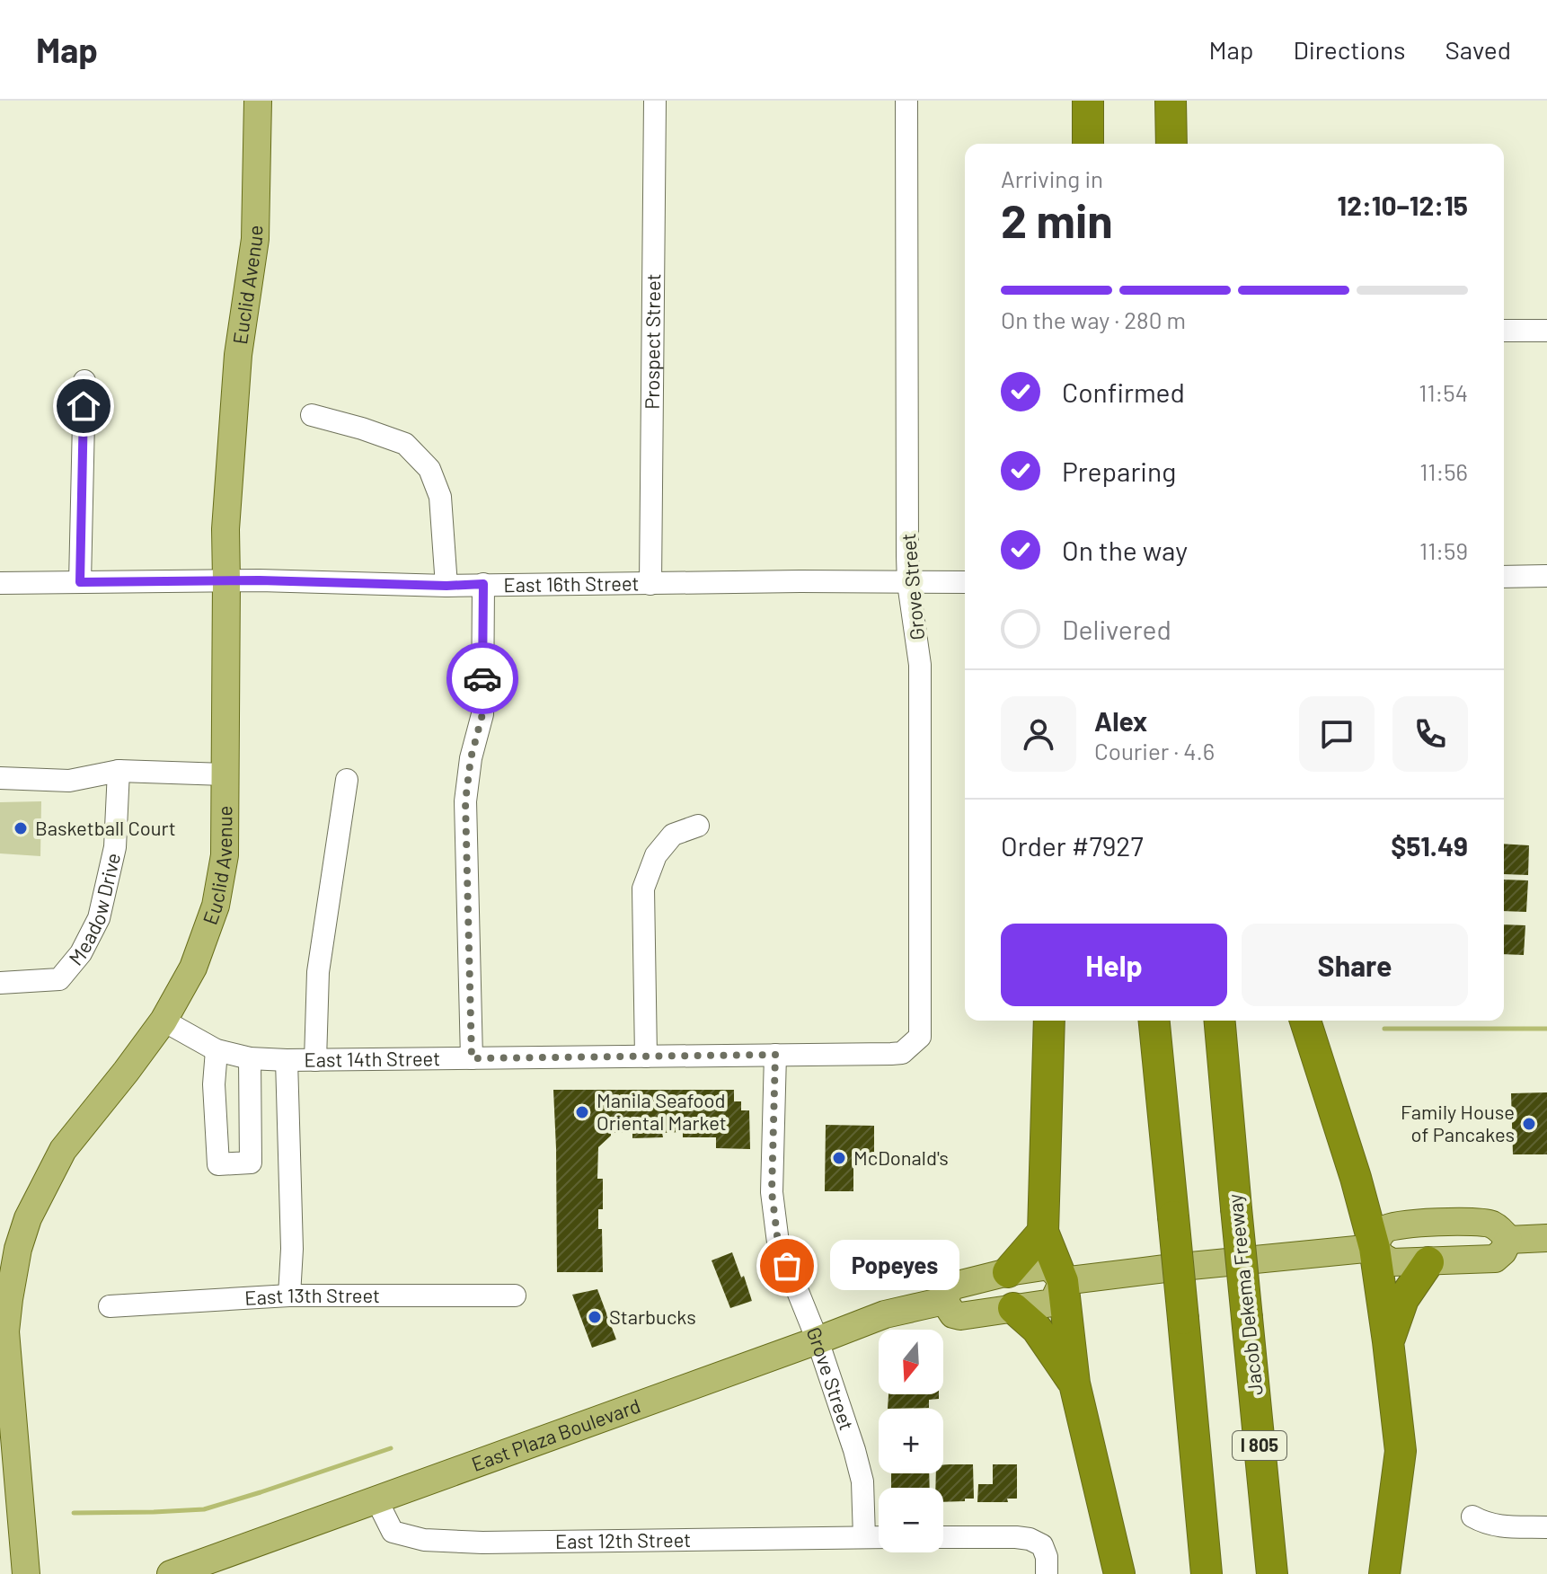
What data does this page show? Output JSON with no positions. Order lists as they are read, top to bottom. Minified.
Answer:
{"streets":{"highway":["Jacob Dekema Freeway","I 805"],"main road":["Euclid Avenue","East Plaza Boulevard"],"street":["Prospect Street","East 16th Street","Grove Street","Meadow Drive","East 14th Street","East 13th Street","East 12th Street"]},"crossings":[["Euclid Avenue","East 16th Street"],["Euclid Avenue","East 14th Street"],["Prospect Street","East 16th Street"],["East 16th Street","Grove Street"],["Grove Street","East 14th Street"],["Grove Street","East Plaza Boulevard"],["Grove Street","East 12th Street"],["East Plaza Boulevard","East 12th Street"]],"places":["Basketball Court","Manila Seafood Oriental Market","Family House of Pancakes","McDonald's","Popeyes","Starbucks"],"north":"bottom","page":{"header":"Map","nav":["Map","Directions","Saved"],"heading":["2 min","Arriving in","12:10–12:15"],"panel":["Alex","Courier · 4.6","Order #7927","$51.49"],"bar":"On the way · 280 m","list":[["Confirmed","11:54"],["Preparing","11:56"],["On the way","11:59"],"Delivered"],"buttons":["Help","Share"],"bubble":"Popeyes","map_buttons":["+","−"]}}
